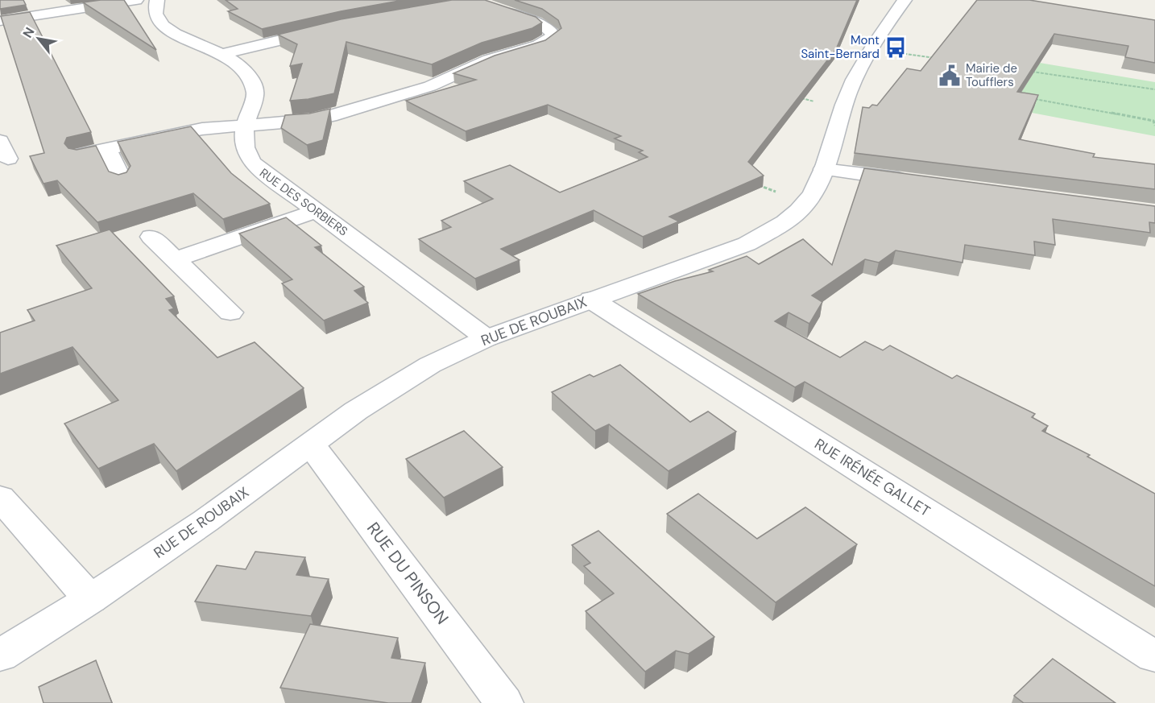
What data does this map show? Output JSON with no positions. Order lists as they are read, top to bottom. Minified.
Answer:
{"streets":{"street":["RUE DES SORBIERS","RUE DE ROUBAIX","RUE IRÉNÉE GALLET","RUE DU PINSON"]},"crossings":[["RUE DES SORBIERS","RUE DE ROUBAIX"],["RUE DE ROUBAIX","RUE IRÉNÉE GALLET"],["RUE DE ROUBAIX","RUE DU PINSON"]],"places":{"bus stop":["Mont Saint-Bernard"],"public building":["Mairie de Toufflers"]},"north":"top left"}
